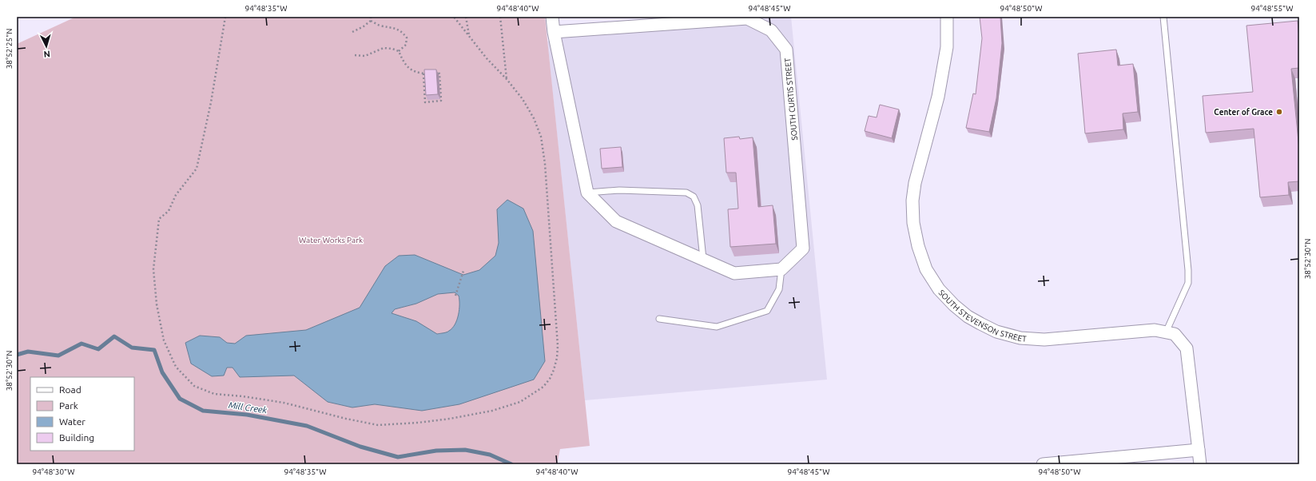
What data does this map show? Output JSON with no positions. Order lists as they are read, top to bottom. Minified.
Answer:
{"streets":{"street":["SOUTH CURTIS STREET","SOUTH STEVENSON STREET"]},"water":["Mill Creek"],"parks":["Water Works Park"],"places":["Center of Grace"],"legend":["Road","Park","Water","Building"],"north":"bottom","coordinates":["94°48'35\"W","94°48'40\"W","94°48'45\"W","94°48'50\"W","94°48'55\"W","38°52'25\"N","38°52'30\"N","94°48'30\"W"]}
